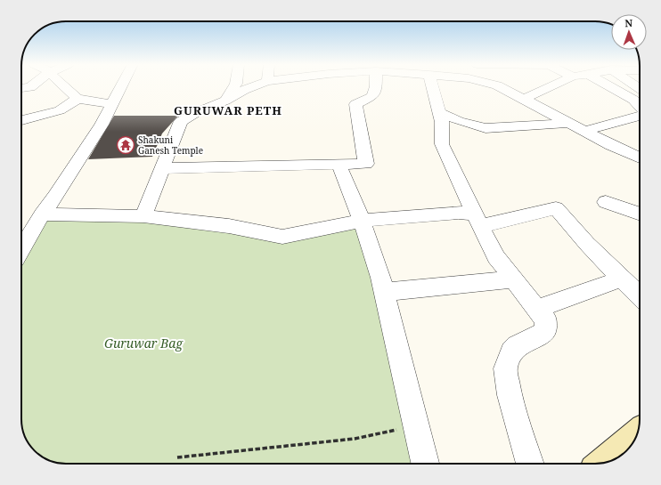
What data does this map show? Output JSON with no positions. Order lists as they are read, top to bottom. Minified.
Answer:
{"districts":["GURUWAR PETH"],"parks":["Guruwar Bag"],"places":{"temple":["Shakuni Ganesh Temple"]},"north":"top"}
